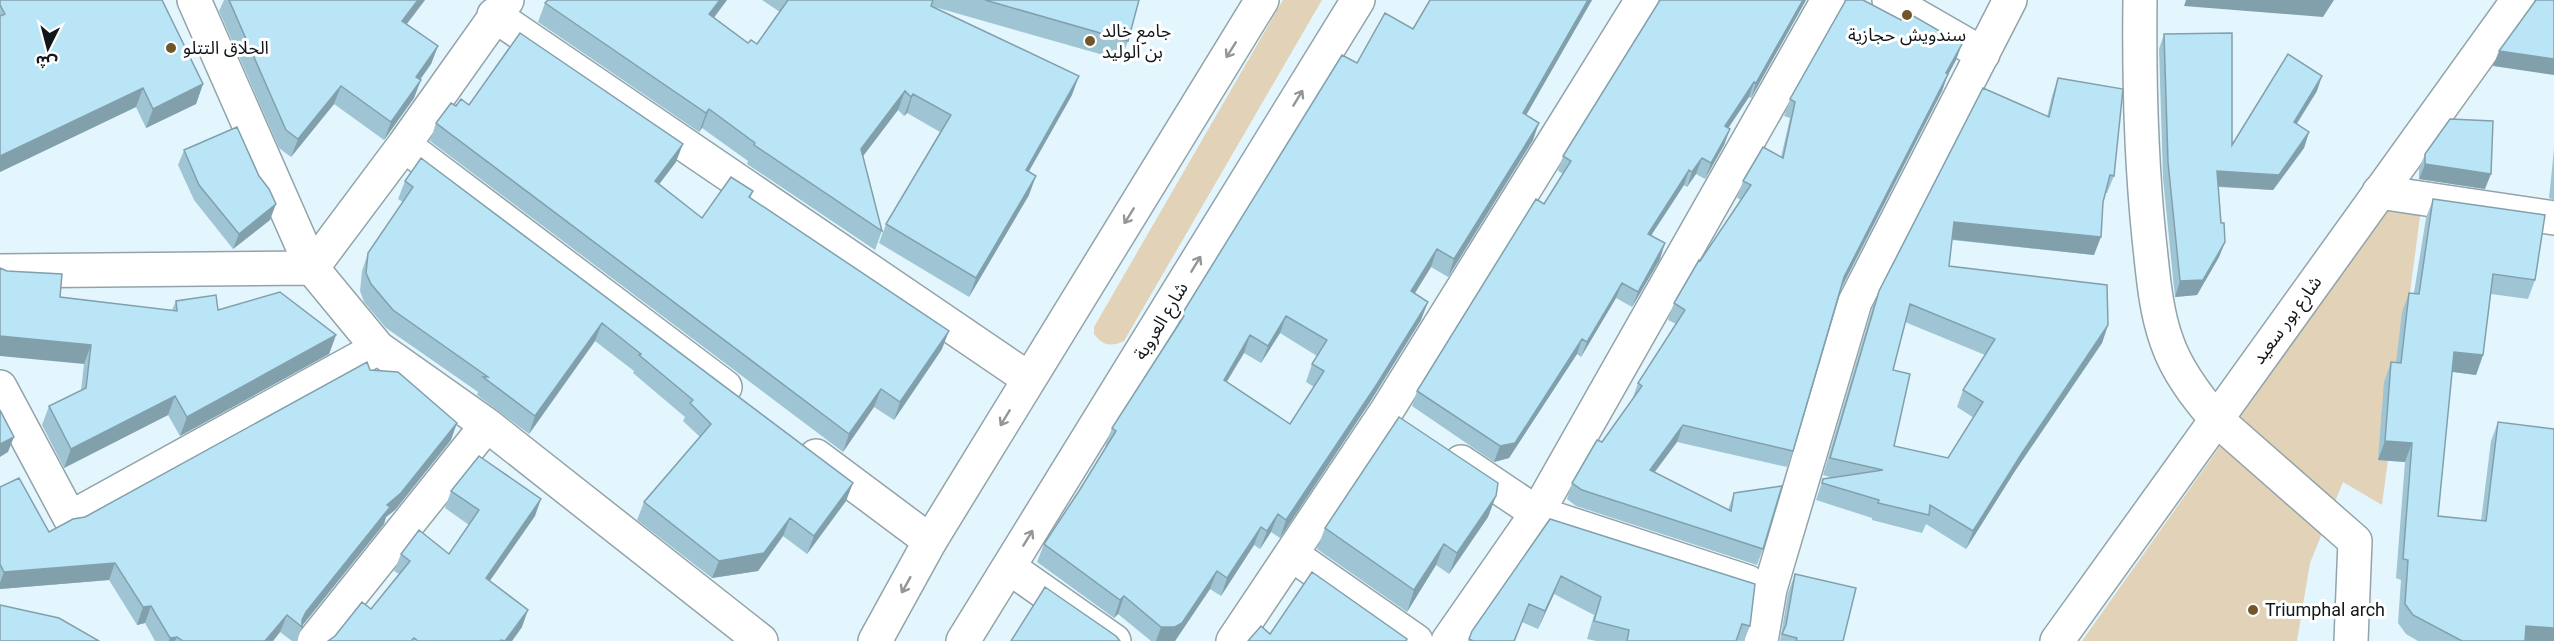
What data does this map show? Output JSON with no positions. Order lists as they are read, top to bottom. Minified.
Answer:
{"streets":{"street":["شارع بور سعيد","شارع العروبة"]},"places":["سندويش حجازية","جامع خالد بن الوليد","الحلاق التتلو","Triumphal arch"],"north":"bottom"}
